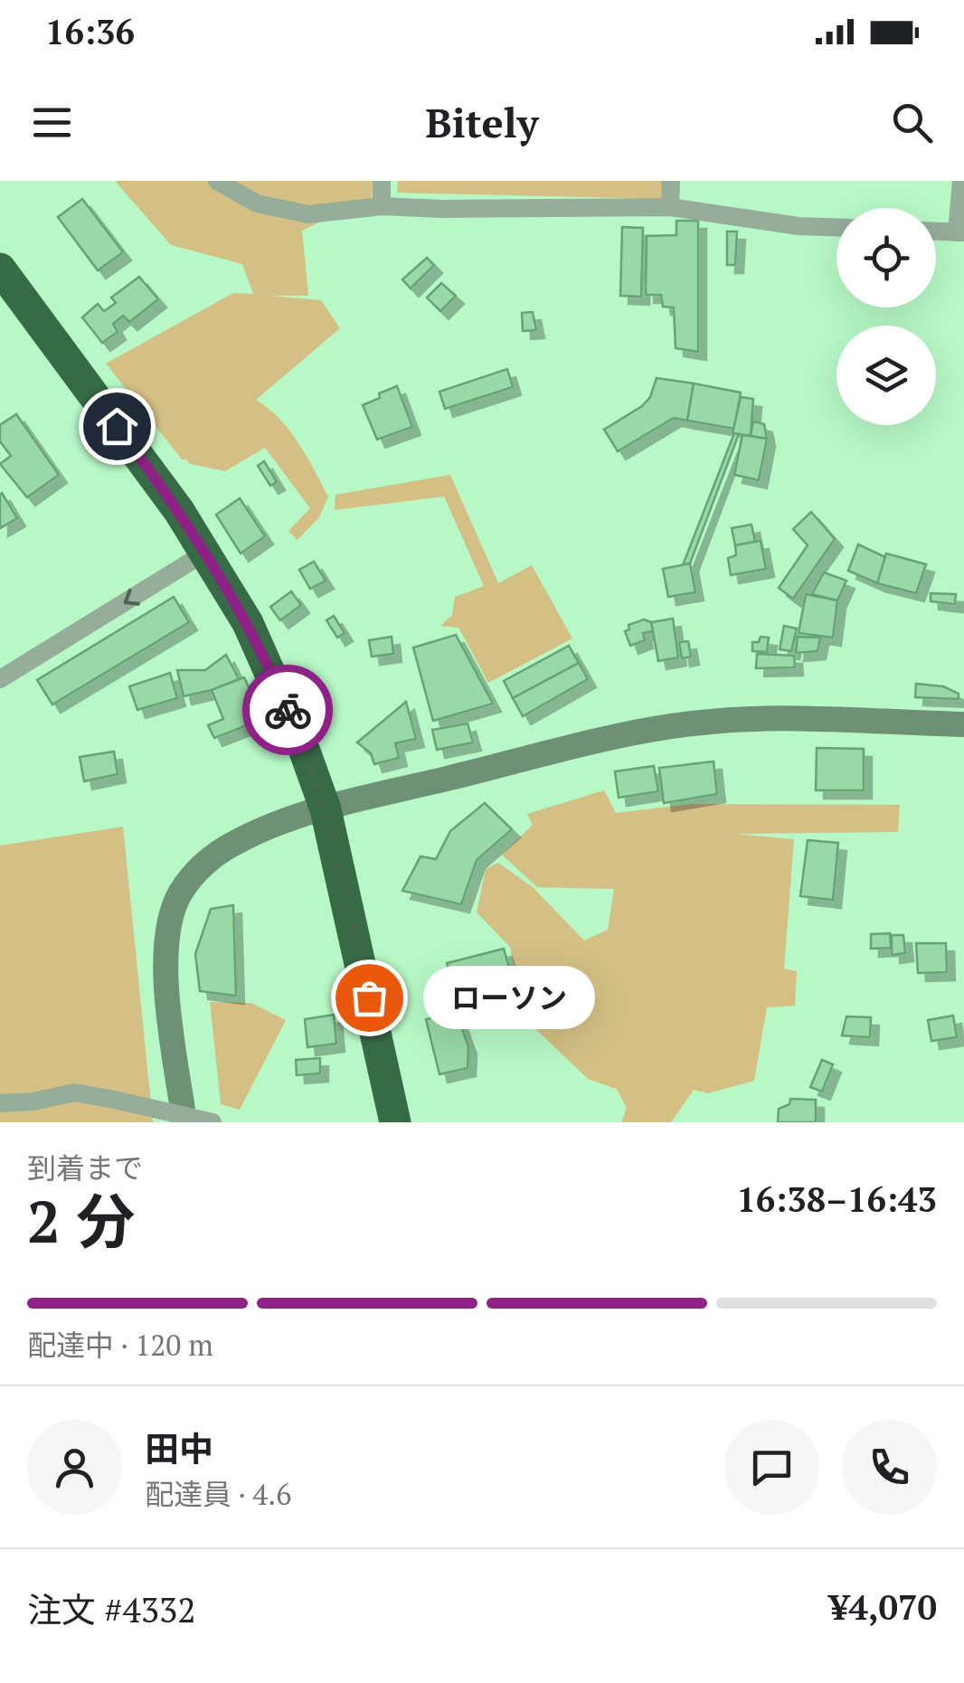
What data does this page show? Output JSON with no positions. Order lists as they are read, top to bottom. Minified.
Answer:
{"places":["ローソン"],"page":{"status":"16:36","header":"Bitely","bubble":"ローソン","heading":["2 分","到着まで","16:38–16:43"],"panel":["田中","配達員 · 4.6","注文 #4332","¥4,070"],"bar":"配達中 · 120 m"}}
